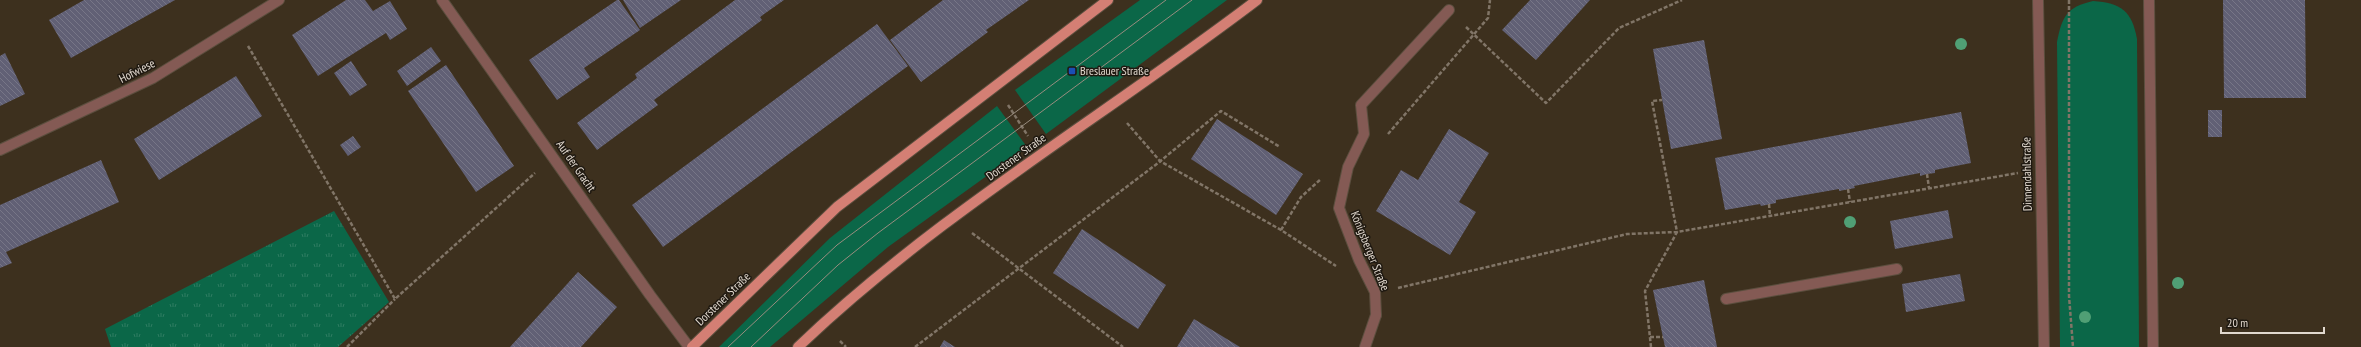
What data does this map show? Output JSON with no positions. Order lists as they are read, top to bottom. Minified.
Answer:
{"streets":{"main road":["Dorstener Straße"],"street":["Hofwiese","Auf der Gracht","Dinnendahlstraße","Königsberger Straße"]},"crossings":[["Dorstener Straße","Auf der Gracht"]],"places":{"transit":["Breslauer Straße"]},"scale_bar":"20 m"}
